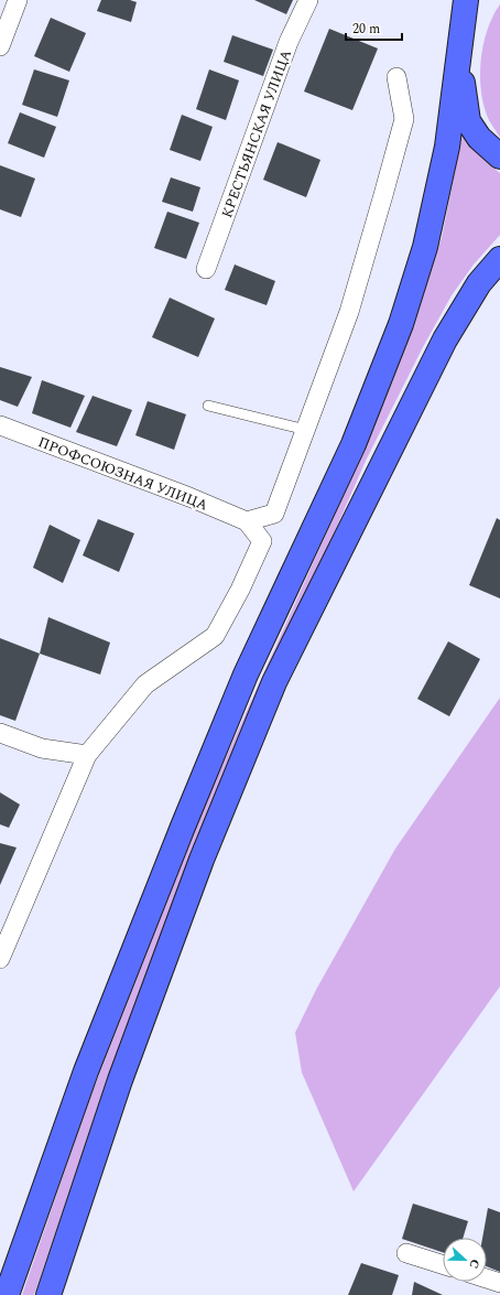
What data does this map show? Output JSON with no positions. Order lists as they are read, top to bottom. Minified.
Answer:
{"streets":{"street":["КРЕСТЬЯНСКАЯ УЛИЦА","ПРОФСОЮЗНАЯ УЛИЦА"]},"scale_bar":"20 m","north":"right"}
